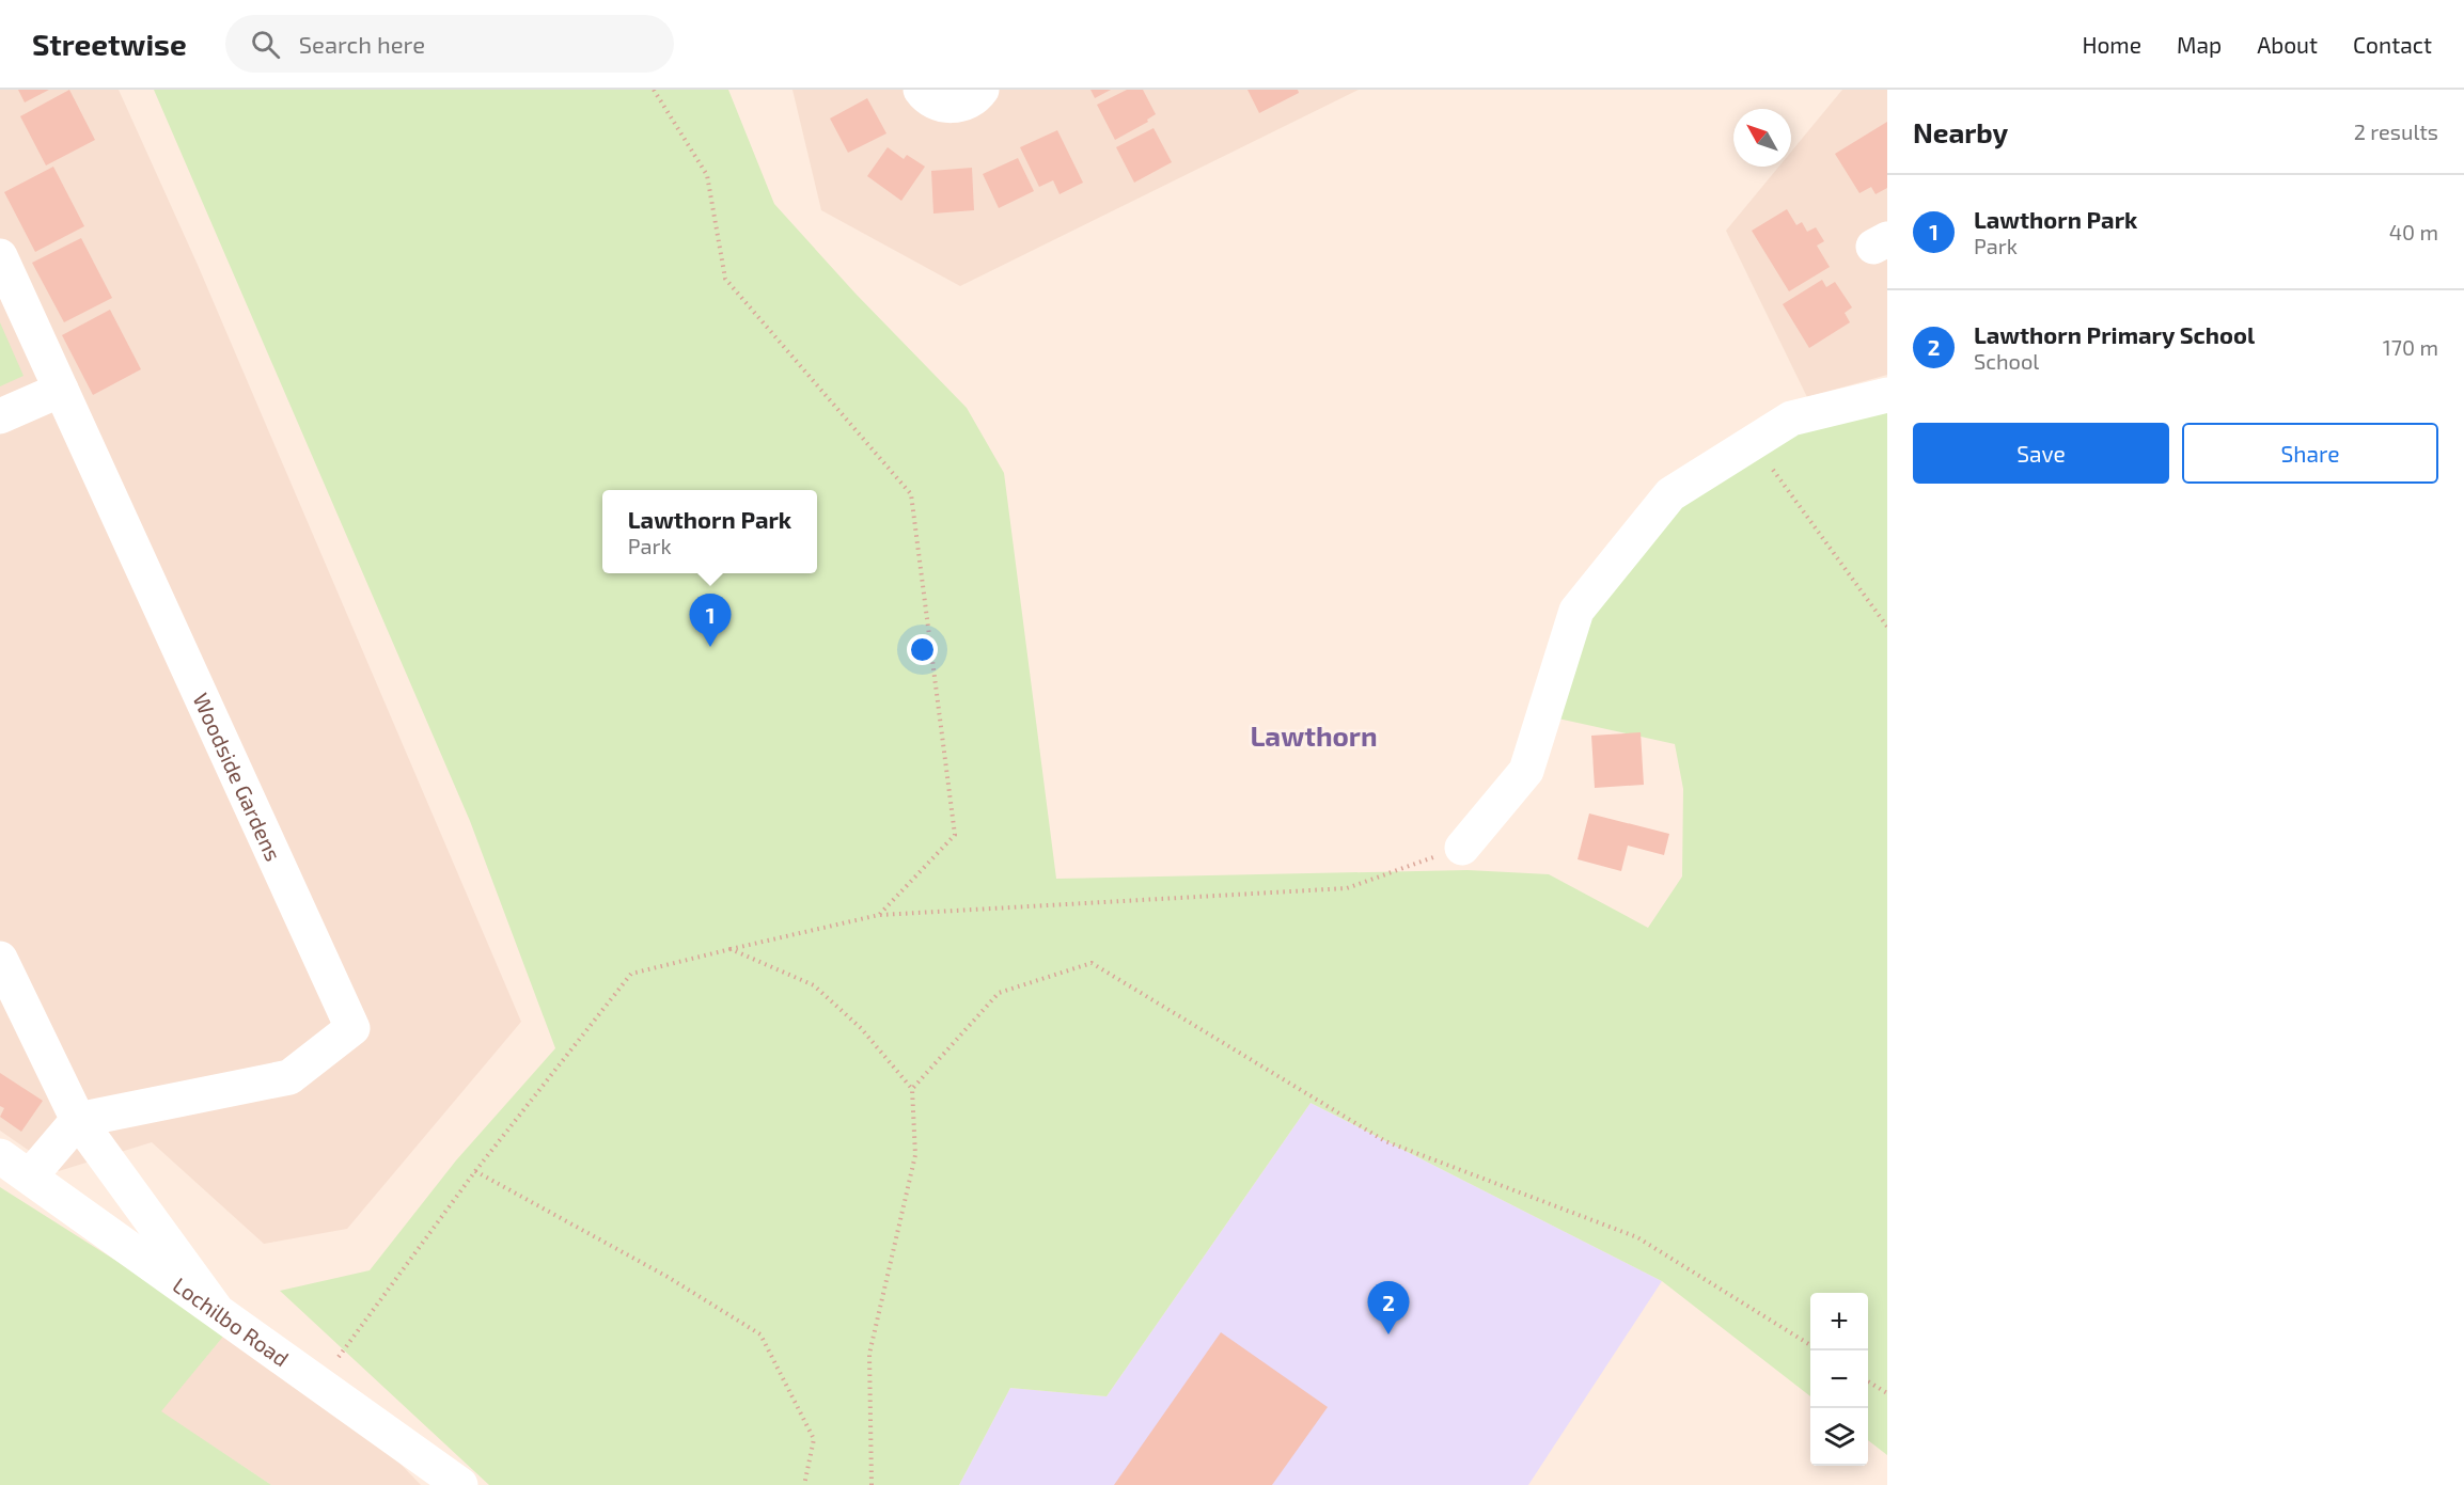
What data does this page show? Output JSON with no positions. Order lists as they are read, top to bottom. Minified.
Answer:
{"streets":{"street":["Woodside Gardens","Lochilbo Road"]},"districts":["Lawthorn"],"north":"top left","page":{"header":"Streetwise","search":"Search here","nav":["Home","Map","About","Contact"],"heading":["Nearby","2 results"],"list":[{"mark":"1","name":"Lawthorn Park","note":"Park","value":"40 m"},{"mark":"2","name":"Lawthorn Primary School","note":"School","value":"170 m"}],"buttons":["Save","Share"],"popup":["Lawthorn Park","Park"],"pins":["1","2"],"map_buttons":["+","−"]}}
